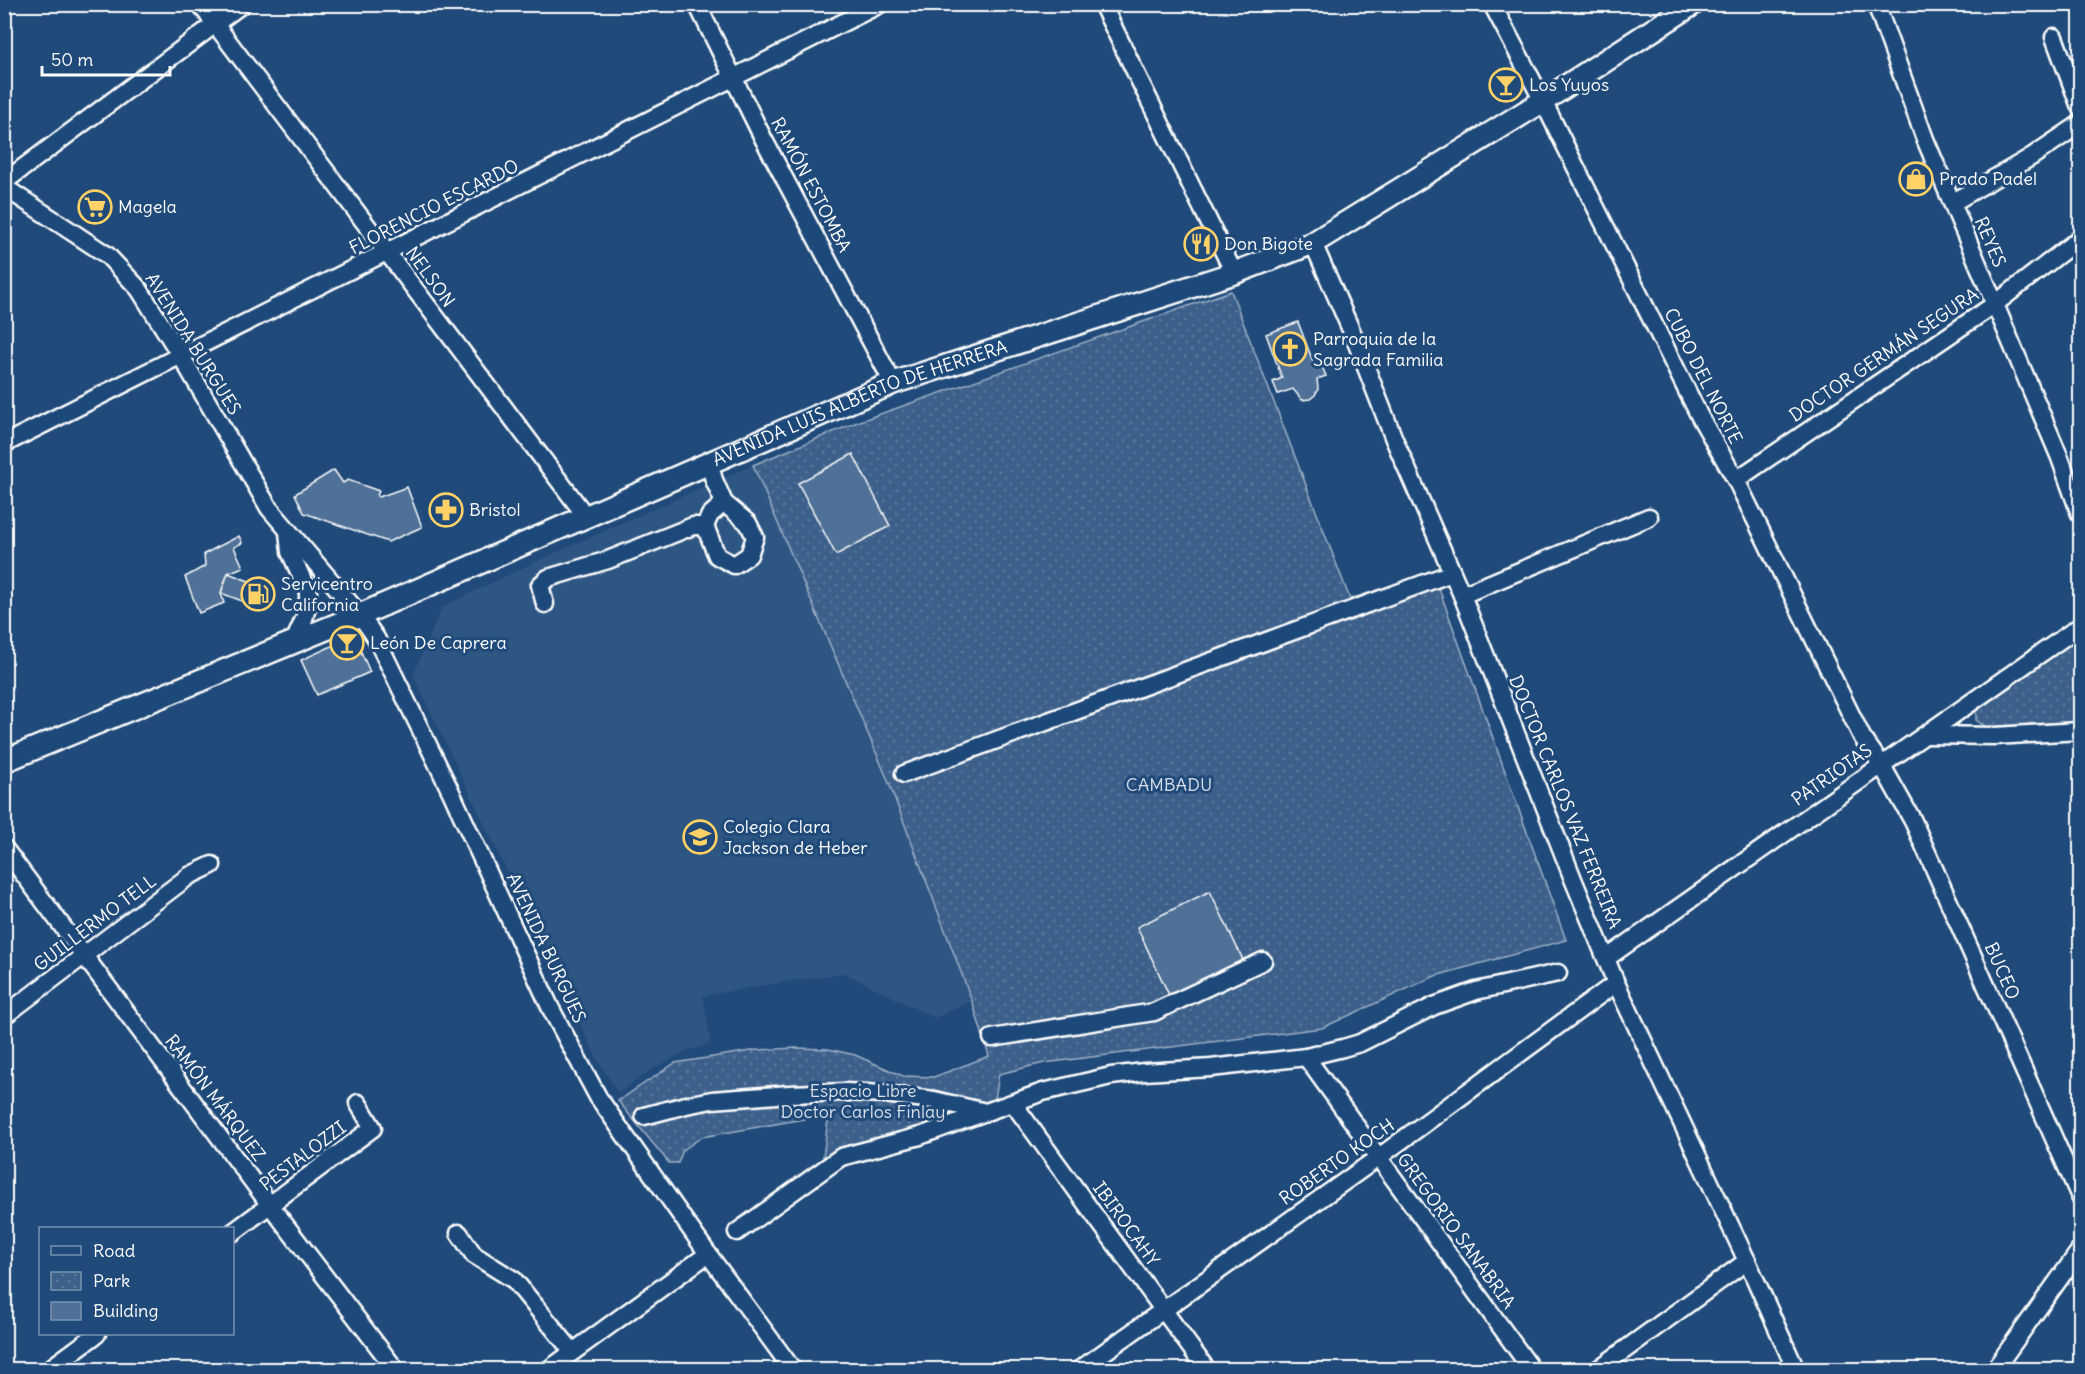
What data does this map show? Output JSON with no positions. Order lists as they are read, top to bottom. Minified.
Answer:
{"streets":{"main road":["AVENIDA LUIS ALBERTO DE HERRERA"],"street":["RAMÓN ESTOMBA","FLORENCIO ESCARDO","REYES","NELSON","AVENIDA BURGUES","DOCTOR GERMÁN SEGURA","CUBO DEL NORTE","PATRIOTAS","DOCTOR CARLOS VAZ FERREIRA","GUILLERMO TELL","BUCEO","RAMÓN MÁRQUEZ","PESTALOZZI","ROBERTO KOCH","IBIROCAHY","GREGORIO SANABRIA"]},"crossings":[["RAMÓN ESTOMBA","FLORENCIO ESCARDO"],["RAMÓN ESTOMBA","AVENIDA LUIS ALBERTO DE HERRERA"],["FLORENCIO ESCARDO","NELSON"],["FLORENCIO ESCARDO","AVENIDA BURGUES"],["REYES","DOCTOR GERMÁN SEGURA"],["NELSON","AVENIDA LUIS ALBERTO DE HERRERA"],["AVENIDA BURGUES","AVENIDA LUIS ALBERTO DE HERRERA"],["DOCTOR GERMÁN SEGURA","CUBO DEL NORTE"],["CUBO DEL NORTE","AVENIDA LUIS ALBERTO DE HERRERA"],["CUBO DEL NORTE","PATRIOTAS"],["CUBO DEL NORTE","BUCEO"],["AVENIDA LUIS ALBERTO DE HERRERA","DOCTOR CARLOS VAZ FERREIRA"],["PATRIOTAS","DOCTOR CARLOS VAZ FERREIRA"],["PATRIOTAS","BUCEO"],["DOCTOR CARLOS VAZ FERREIRA","ROBERTO KOCH"],["GUILLERMO TELL","RAMÓN MÁRQUEZ"],["RAMÓN MÁRQUEZ","PESTALOZZI"],["ROBERTO KOCH","IBIROCAHY"],["ROBERTO KOCH","GREGORIO SANABRIA"]],"parks":["CAMBADU","Espacio Libre Doctor Carlos Finlay"],"places":{"bar":["Los Yuyos","León De Caprera"],"shop":["Prado Padel"],"supermarket":["Magela"],"restaurant":["Don Bigote"],"church":["Parroquia de la Sagrada Familia"],"pharmacy":["Bristol"],"fuel station":["Servicentro California"],"school or university":["Colegio Clara Jackson de Heber"]},"legend":["Road","Park","Building"],"scale_bar":"50 m"}
